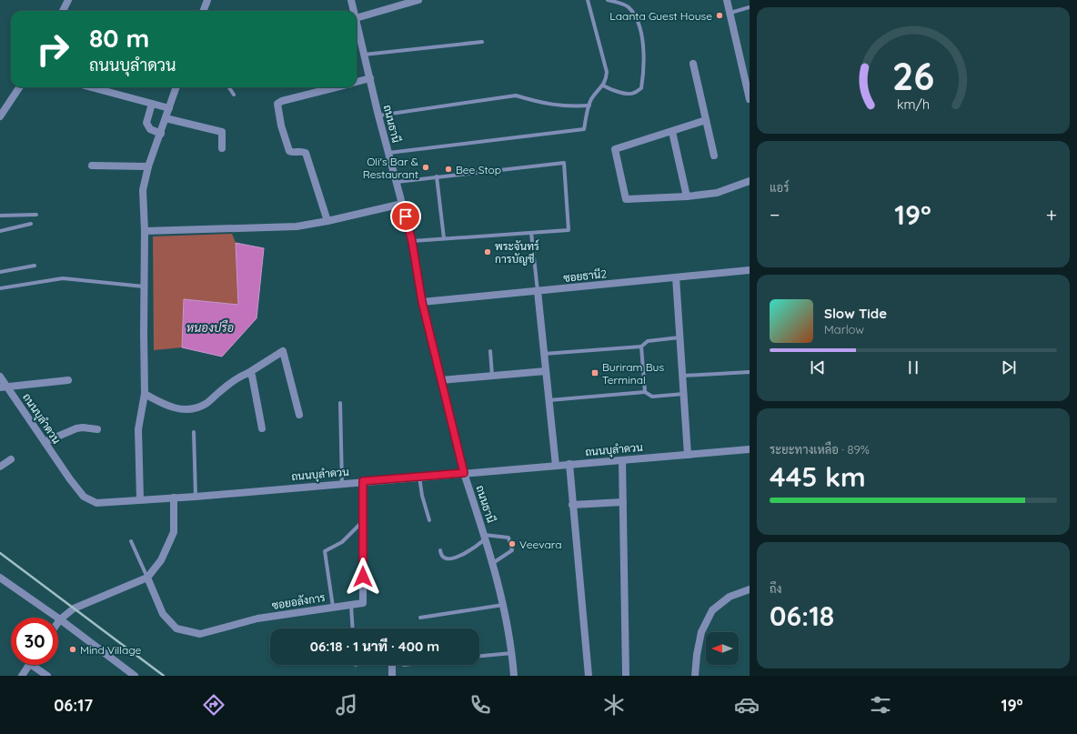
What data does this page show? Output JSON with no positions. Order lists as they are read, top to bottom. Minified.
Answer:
{"streets":{"street":["ถนนธานี","ซอยธานี2","ถนนบุลำดวน","ซอยอลังการ"]},"crossings":[["ถนนธานี","ซอยธานี2"],["ถนนธานี","ถนนบุลำดวน"],["ถนนบุลำดวน","ซอยอลังการ"]],"water":["หนองปรือ"],"places":{"other":["Laanta Guest House","Oli's Bar & Restaurant","Bee Stop","พระจันทร์ การบัญชี","Veevara","Mind Village"],"transit":["Buriram Bus Terminal"]},"north":"left","page":{"turn":["80 m","ถนนบุลำดวน"],"tile":["แอร์",["ระยะทางเหลือ · 89%","445 km"],["ถึง","06:18"]],"heat":["−","19°","+"],"song":["Slow Tide","Marlow"],"limit":"30","trip":"06:18 · 1 นาที · 400 m","tabs":["06:17","19°"],"gauge":["26","km/h"]}}
